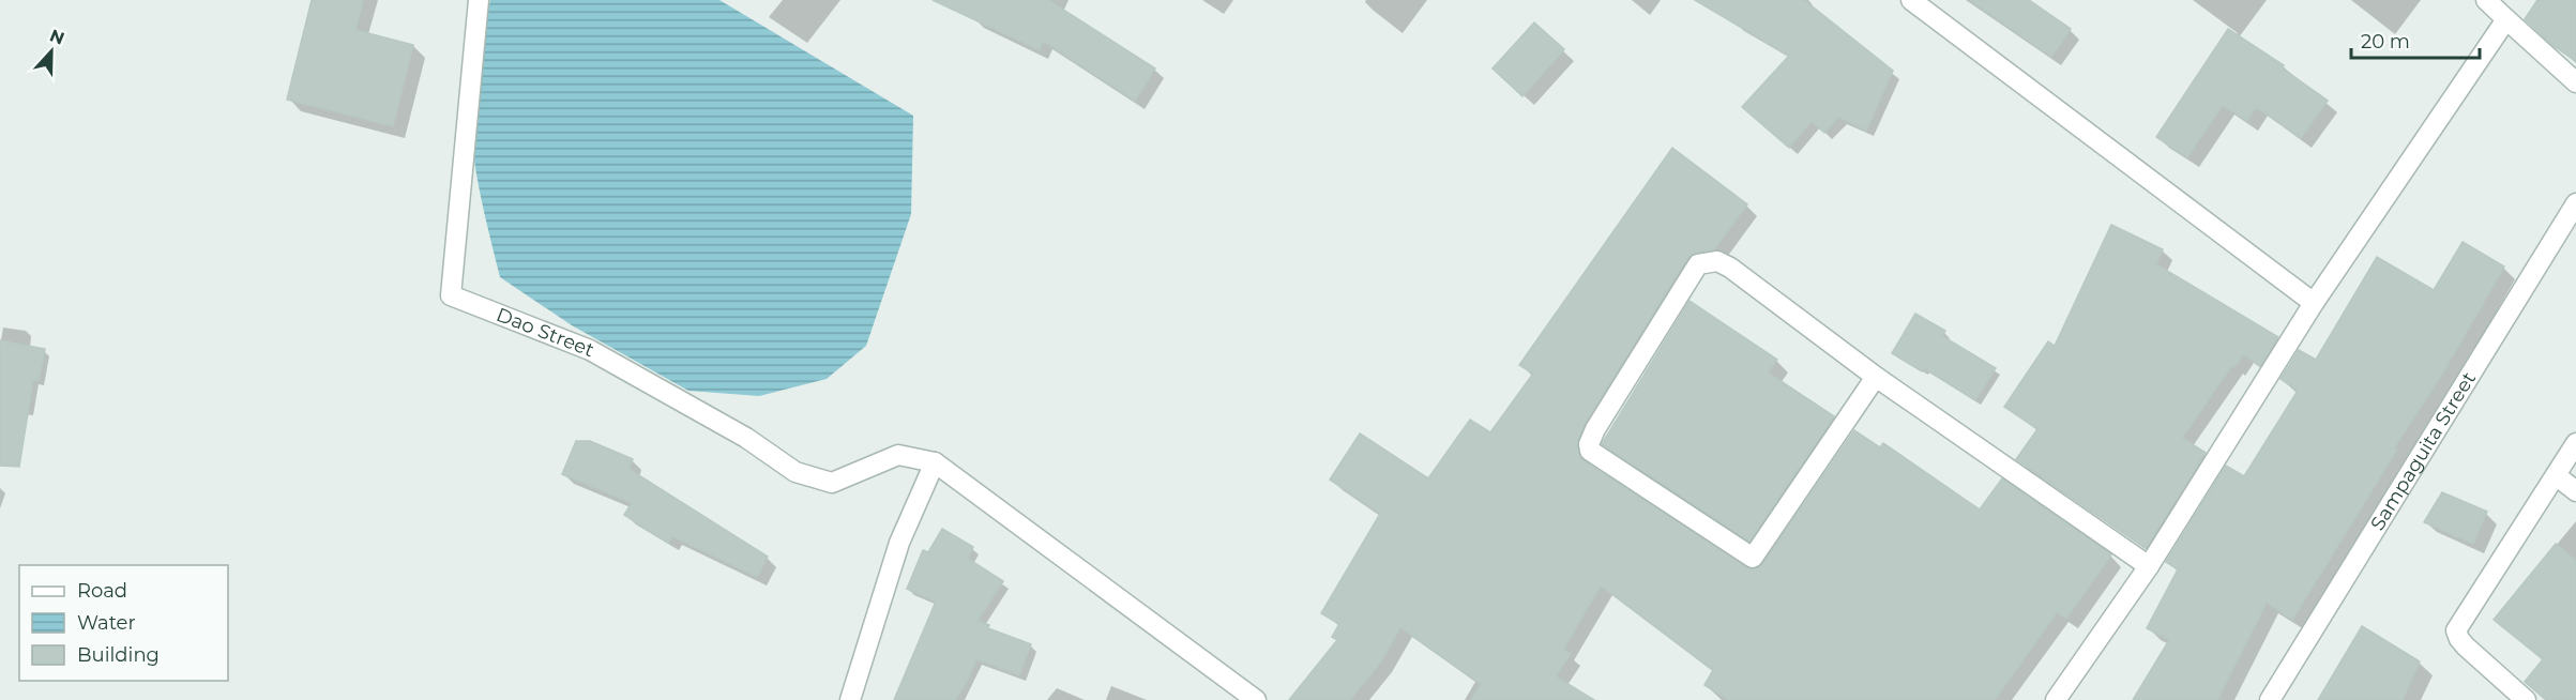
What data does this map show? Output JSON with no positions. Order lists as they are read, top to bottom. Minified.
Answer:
{"streets":{"street":["Dao Street","Sampaguita Street"]},"legend":["Road","Water","Building"],"scale_bar":"20 m","north":"top"}
